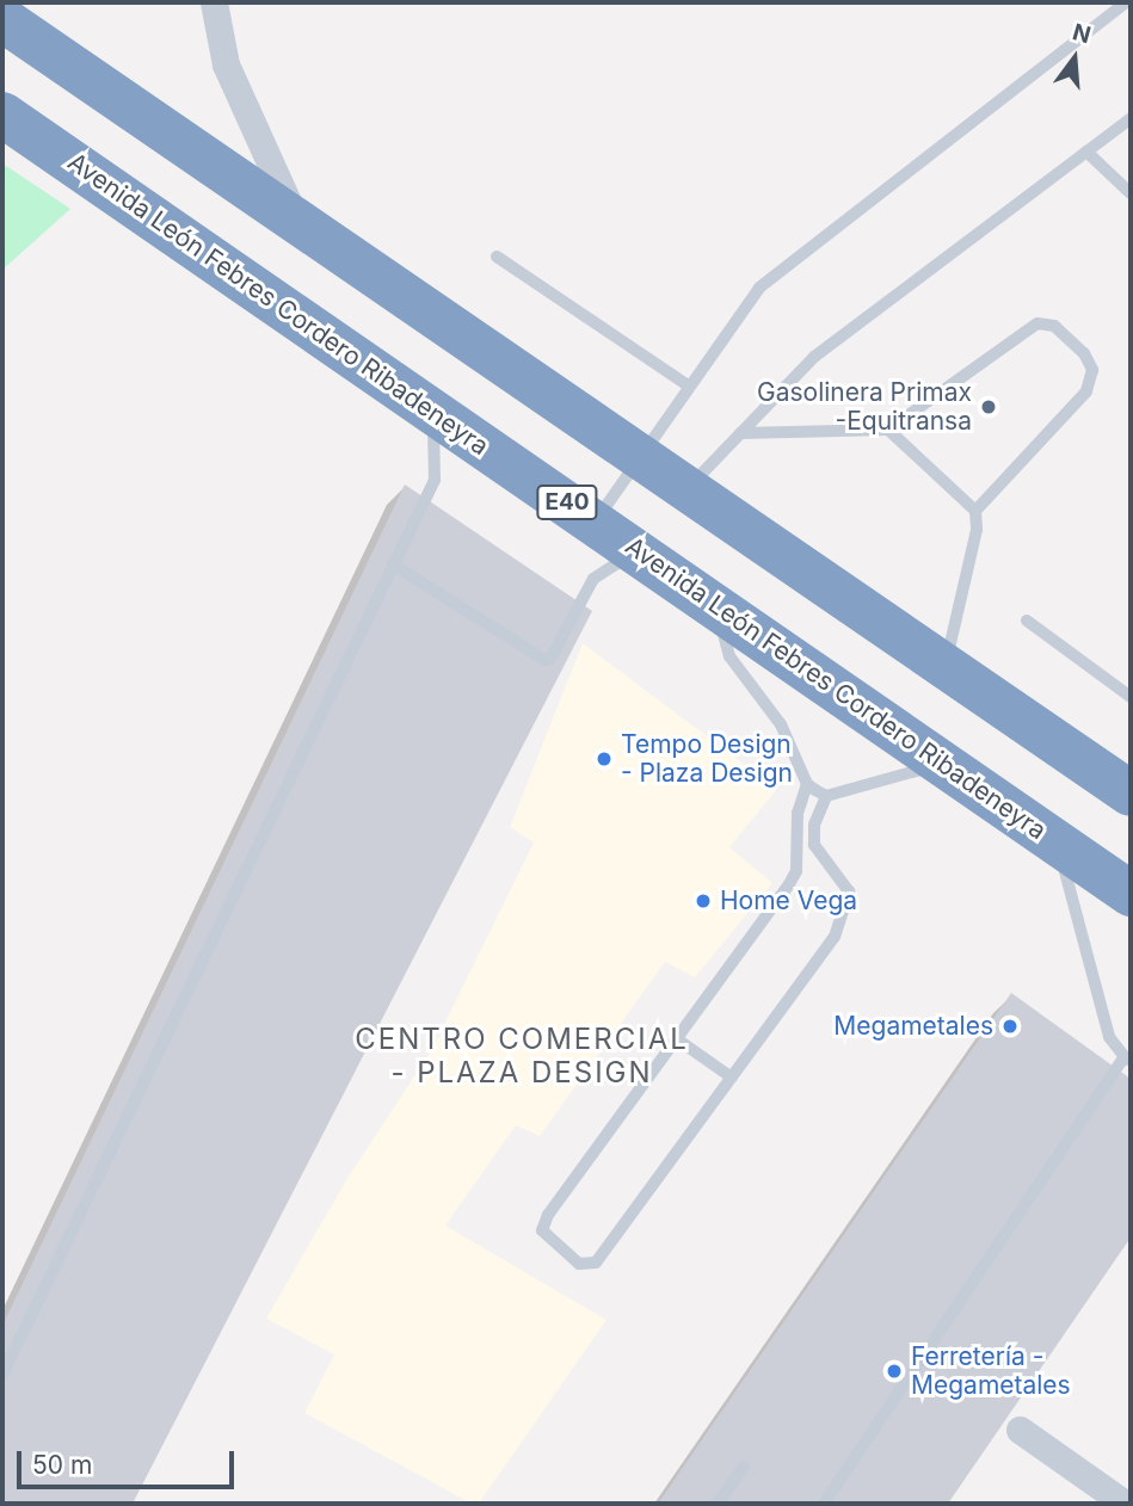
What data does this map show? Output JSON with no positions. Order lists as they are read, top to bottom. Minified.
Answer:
{"streets":{"highway":["Avenida León Febres Cordero Ribadeneyra","E40"]},"districts":["CENTRO COMERCIAL - PLAZA DESIGN"],"places":["Gasolinera Primax -Equitransa","Tempo Design - Plaza Design","Home Vega","Megametales","Ferretería - Megametales"],"scale_bar":"50 m","north":"top"}
